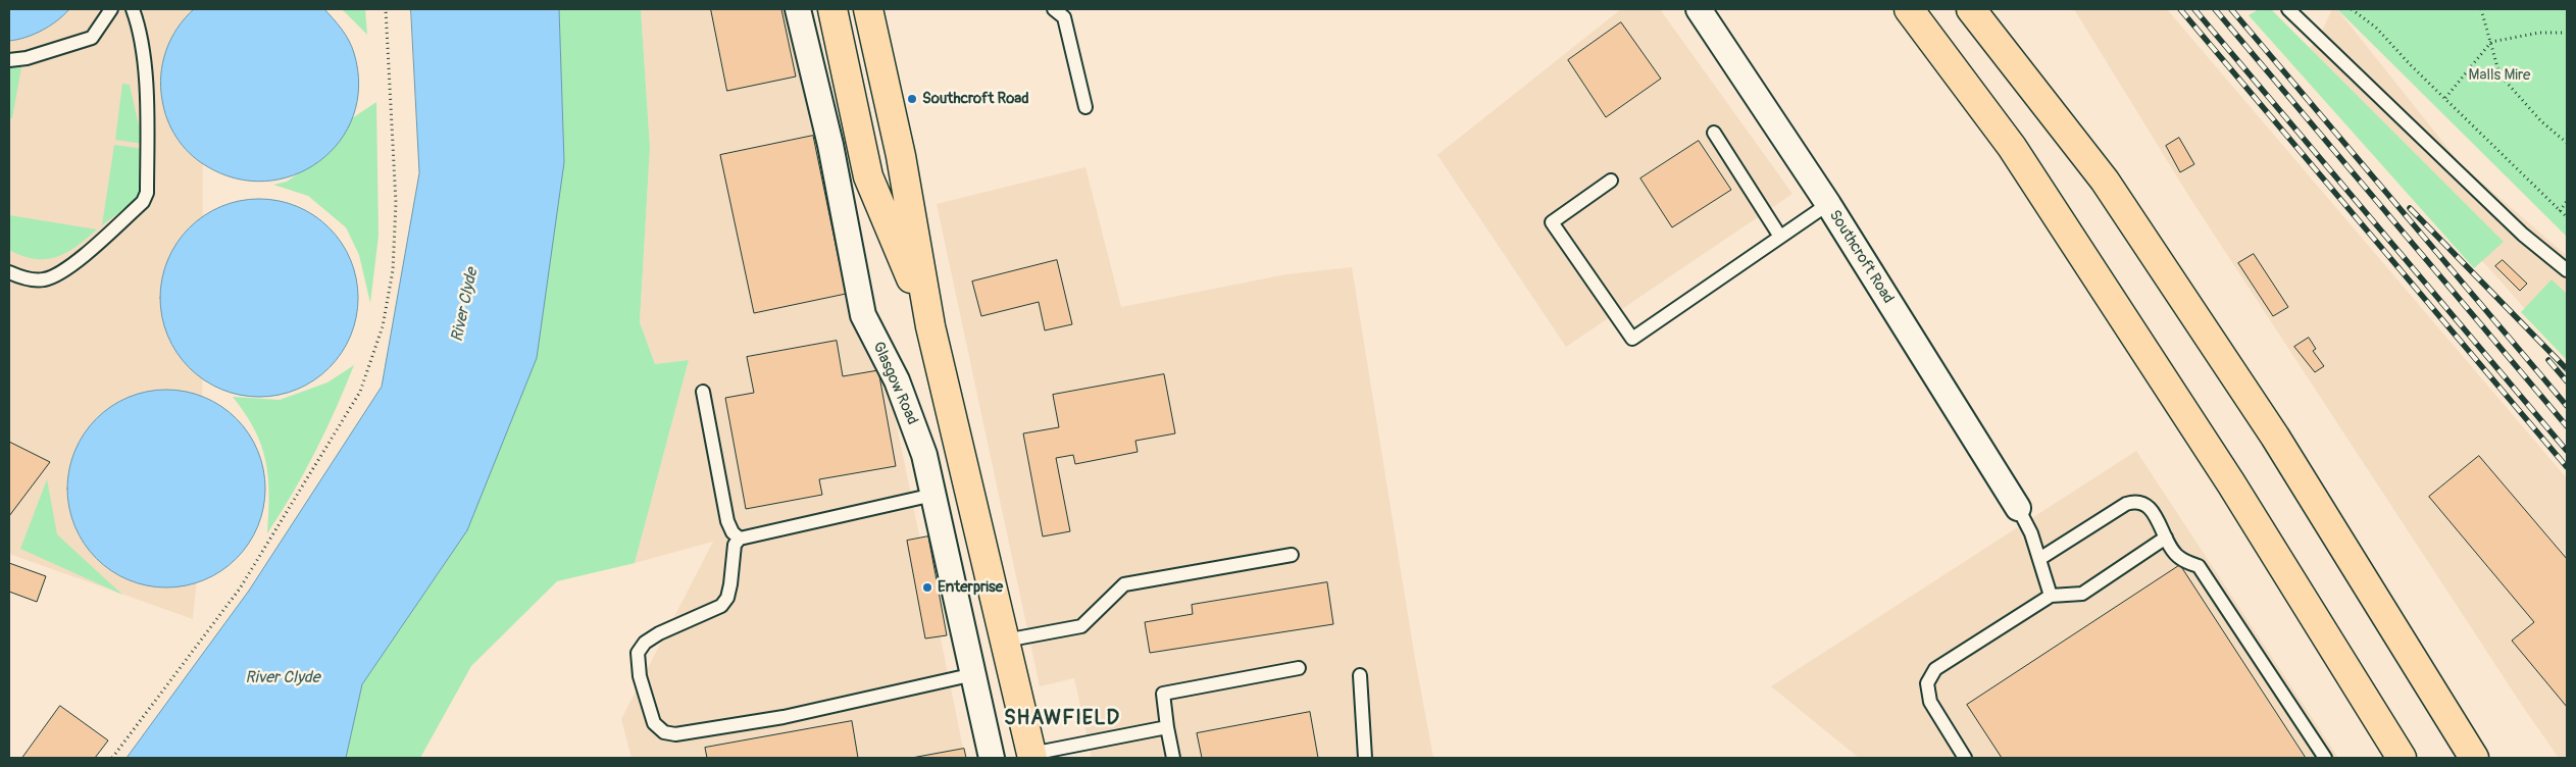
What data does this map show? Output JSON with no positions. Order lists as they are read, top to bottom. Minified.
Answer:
{"streets":{"street":["Southcroft Road","Glasgow Road"]},"districts":["SHAWFIELD"],"water":["River Clyde"],"parks":["Malls Mire"],"places":["Southcroft Road","Enterprise"]}
